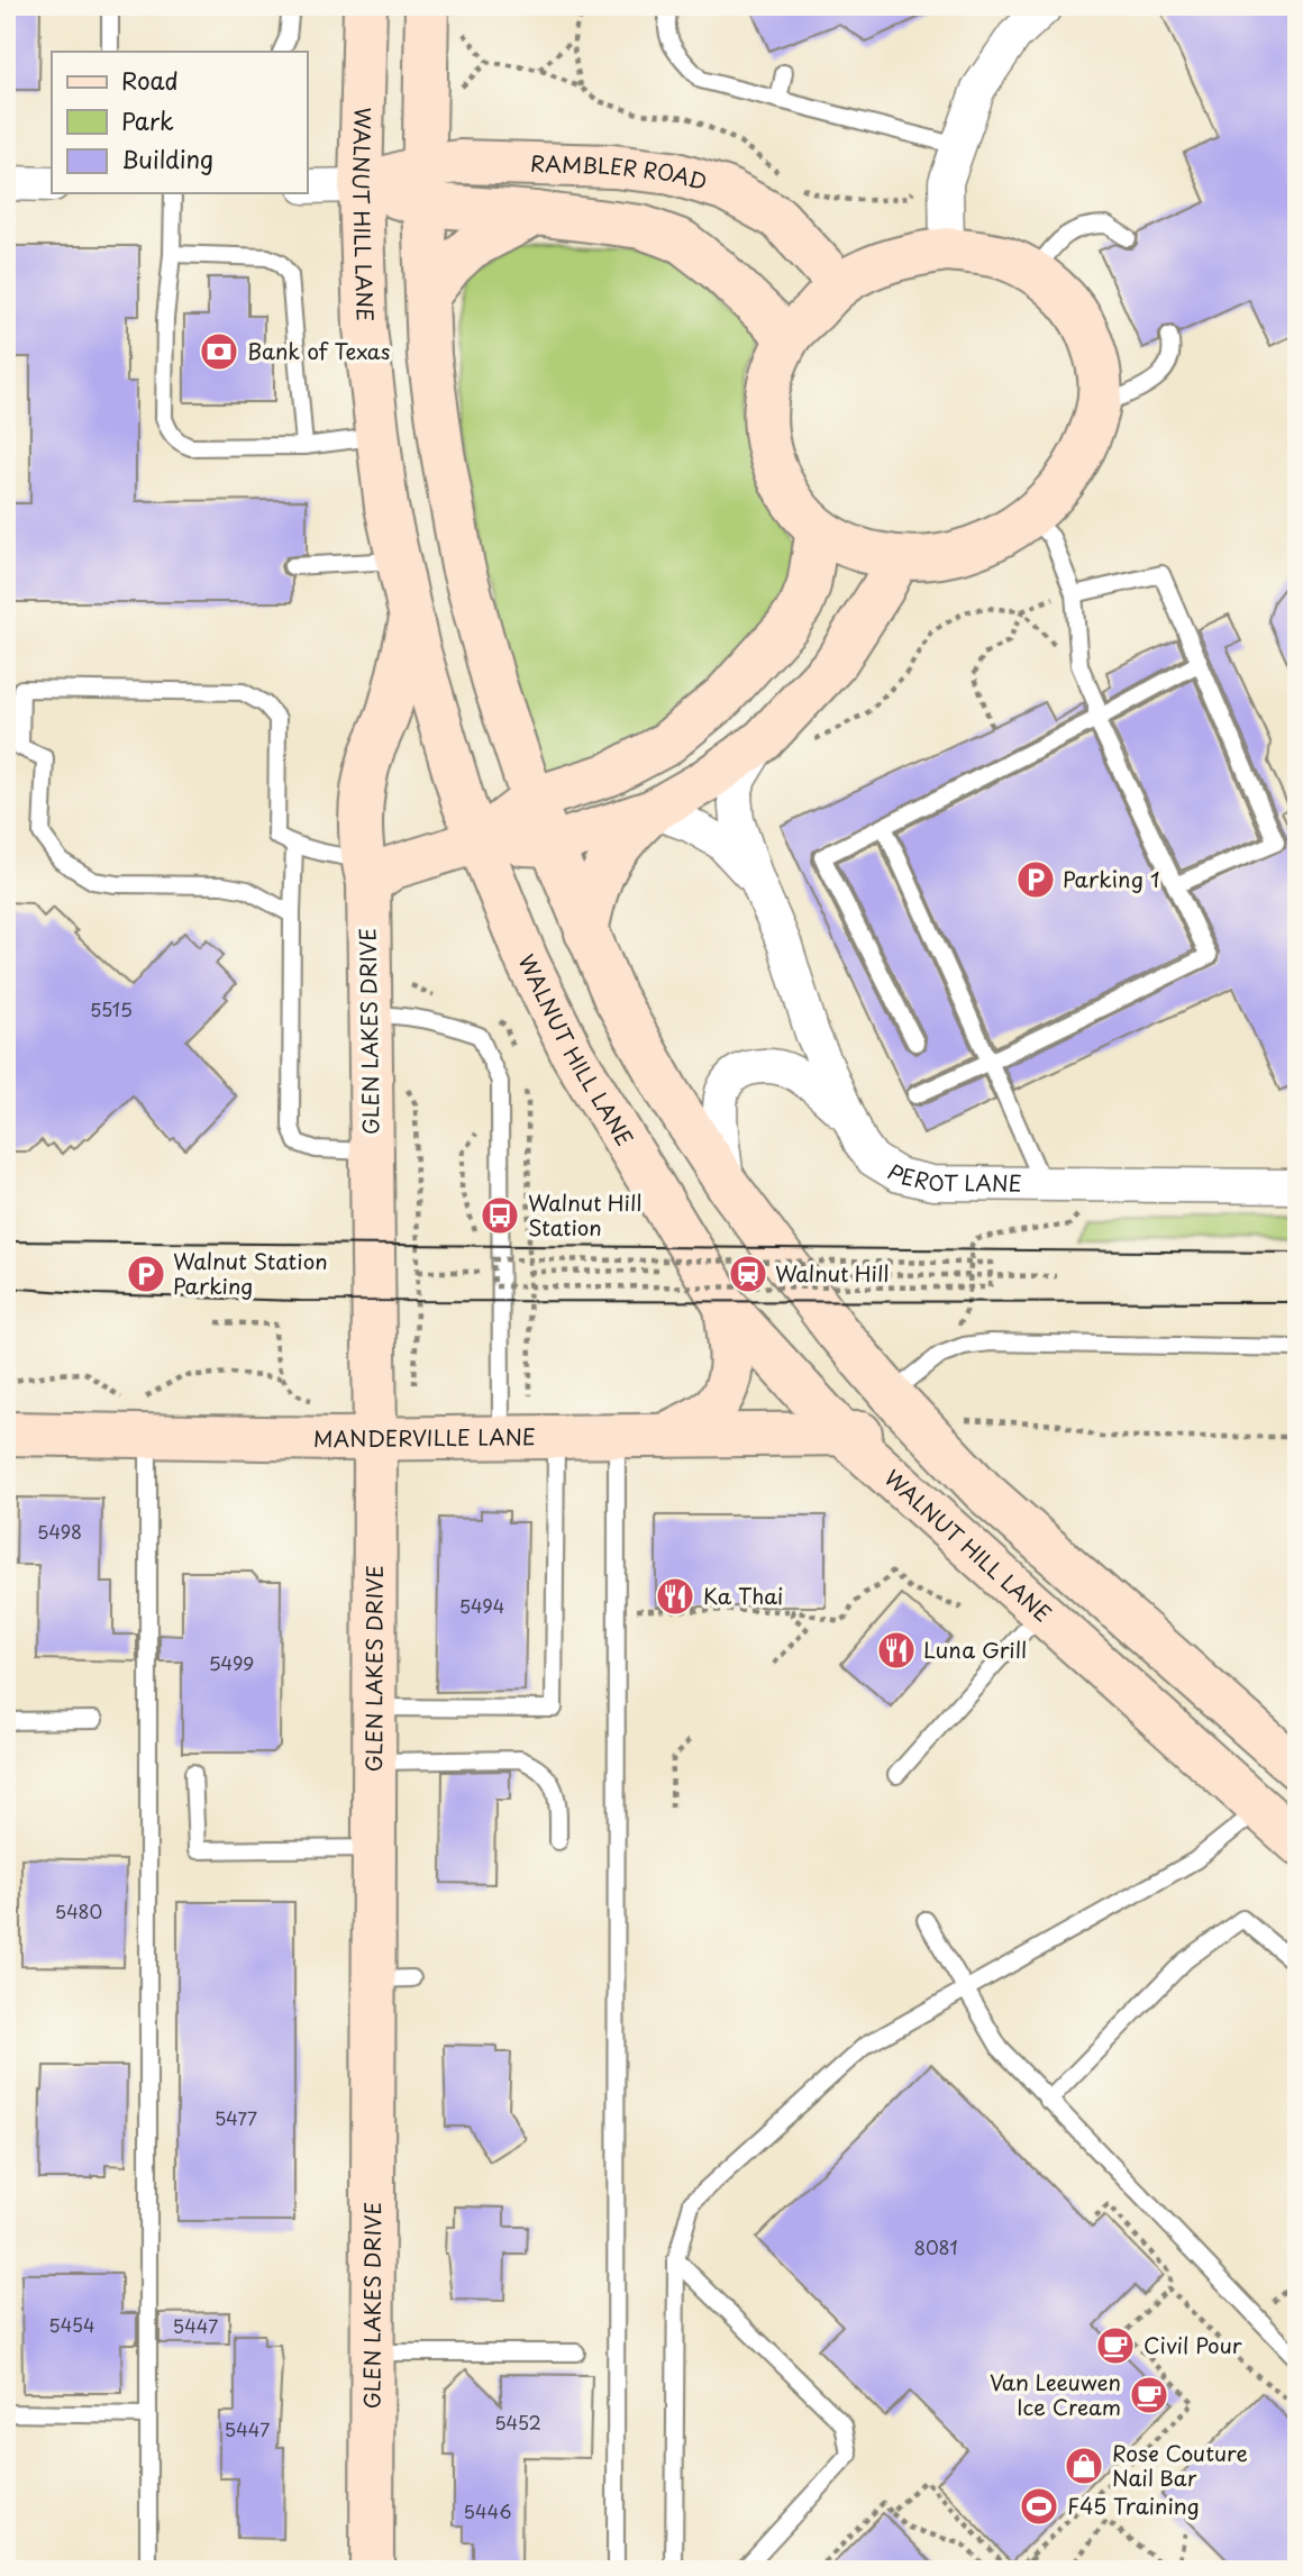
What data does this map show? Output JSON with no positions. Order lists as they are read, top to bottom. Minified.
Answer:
{"streets":{"street":["RAMBLER ROAD","WALNUT HILL LANE","GLEN LAKES DRIVE","PEROT LANE","MANDERVILLE LANE"]},"crossings":[["RAMBLER ROAD","WALNUT HILL LANE"],["WALNUT HILL LANE","GLEN LAKES DRIVE"],["WALNUT HILL LANE","MANDERVILLE LANE"],["GLEN LAKES DRIVE","MANDERVILLE LANE"]],"places":{"bank":["Bank of Texas"],"parking":["Parking 1","Walnut Station Parking"],"bus stop":["Walnut Hill Station"],"station":["Walnut Hill"],"restaurant":["Ka Thai","Luna Grill"],"cafe":["Civil Pour","Van Leeuwen Ice Cream"],"shop":["Rose Couture Nail Bar"],"sports":["F45 Training"]},"house_numbers":["5515","5498","5494","5499","5480","5477","8081","5454","5447","5452","5447","5446"],"legend":["Road","Park","Building"]}
